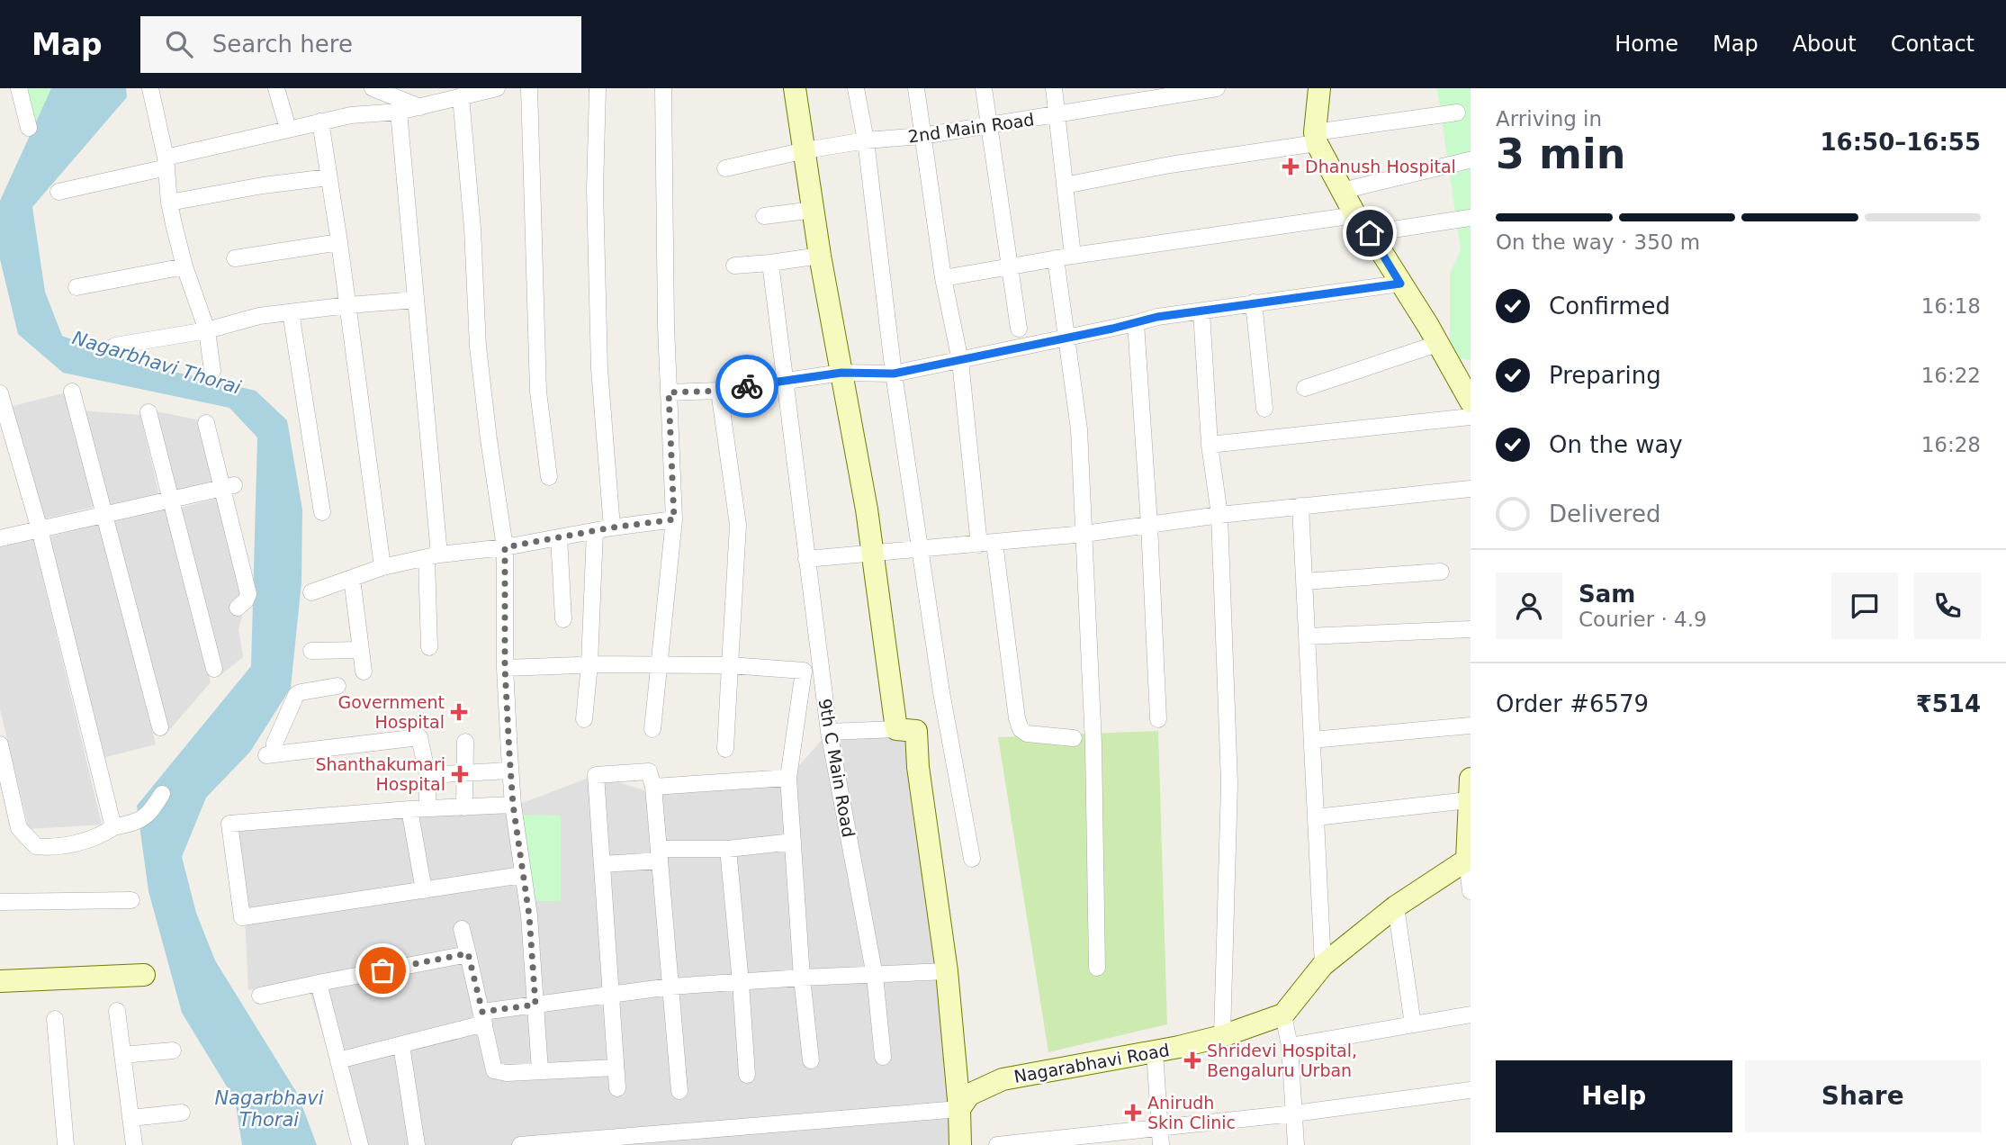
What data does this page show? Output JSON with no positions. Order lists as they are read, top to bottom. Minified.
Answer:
{"streets":{"street":["2nd Main Road","9th C Main Road","Nagarabhavi Road"]},"water":["Nagarbhavi Thorai"],"places":{"health":["Dhanush Hospital","Government Hospital","Shanthakumari Hospital","Shridevi Hospital, Bengaluru Urban","Anirudh Skin Clinic"]},"page":{"header":"Map","search":"Search here","nav":["Home","Map","About","Contact"],"heading":["3 min","Arriving in","16:50–16:55"],"panel":["Sam","Courier · 4.9","Order #6579","₹514"],"bar":"On the way · 350 m","list":[["Confirmed","16:18"],["Preparing","16:22"],["On the way","16:28"],"Delivered"],"buttons":["Help","Share"]}}
